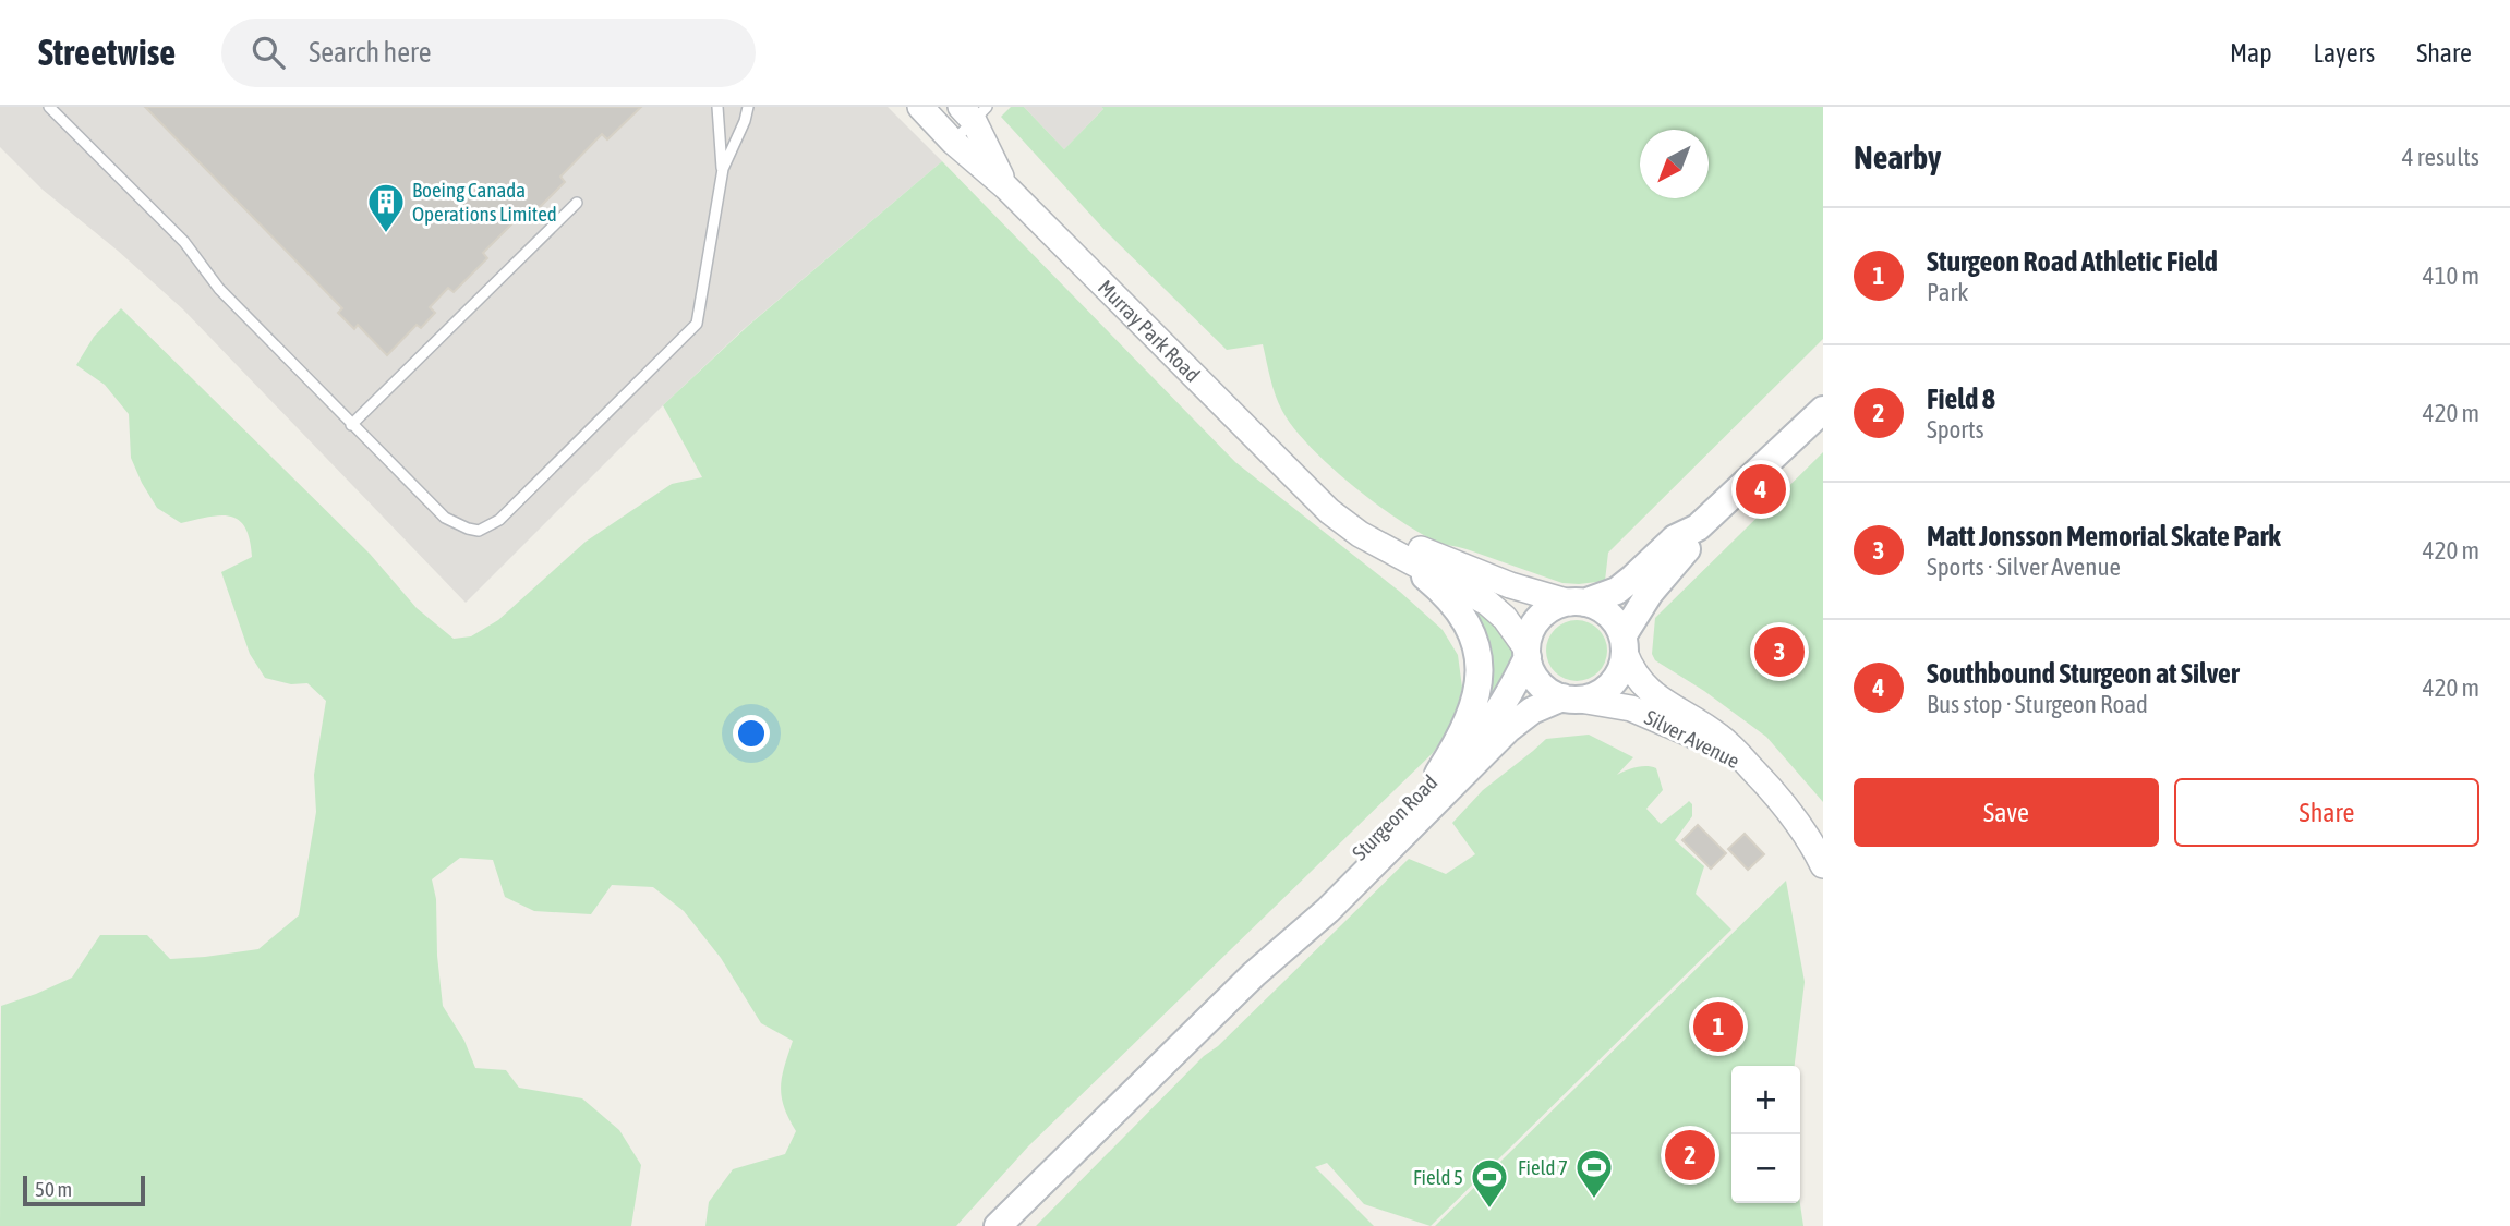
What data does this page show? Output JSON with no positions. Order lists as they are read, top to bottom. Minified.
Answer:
{"streets":{"main road":["Sturgeon Road"],"street":["Murray Park Road","Silver Avenue"]},"crossings":[["Murray Park Road","Silver Avenue"],["Murray Park Road","Sturgeon Road"],["Silver Avenue","Sturgeon Road"]],"places":{"building":["Boeing Canada Operations Limited"],"sports":["Field 7","Field 5"]},"scale_bar":"50 m","north":"bottom left","page":{"header":"Streetwise","search":"Search here","nav":["Map","Layers","Share"],"heading":["Nearby","4 results"],"list":[{"mark":"1","name":"Sturgeon Road Athletic Field","note":"Park","value":"410 m"},{"mark":"2","name":"Field 8","note":"Sports","value":"420 m"},{"mark":"3","name":"Matt Jonsson Memorial Skate Park","note":"Sports · Silver Avenue","value":"420 m"},{"mark":"4","name":"Southbound Sturgeon at Silver","note":"Bus stop · Sturgeon Road","value":"420 m"}],"pins":["4","3","1","2"],"buttons":["Save","Share"],"map_buttons":["+","−"],"scale":"50 m"}}
